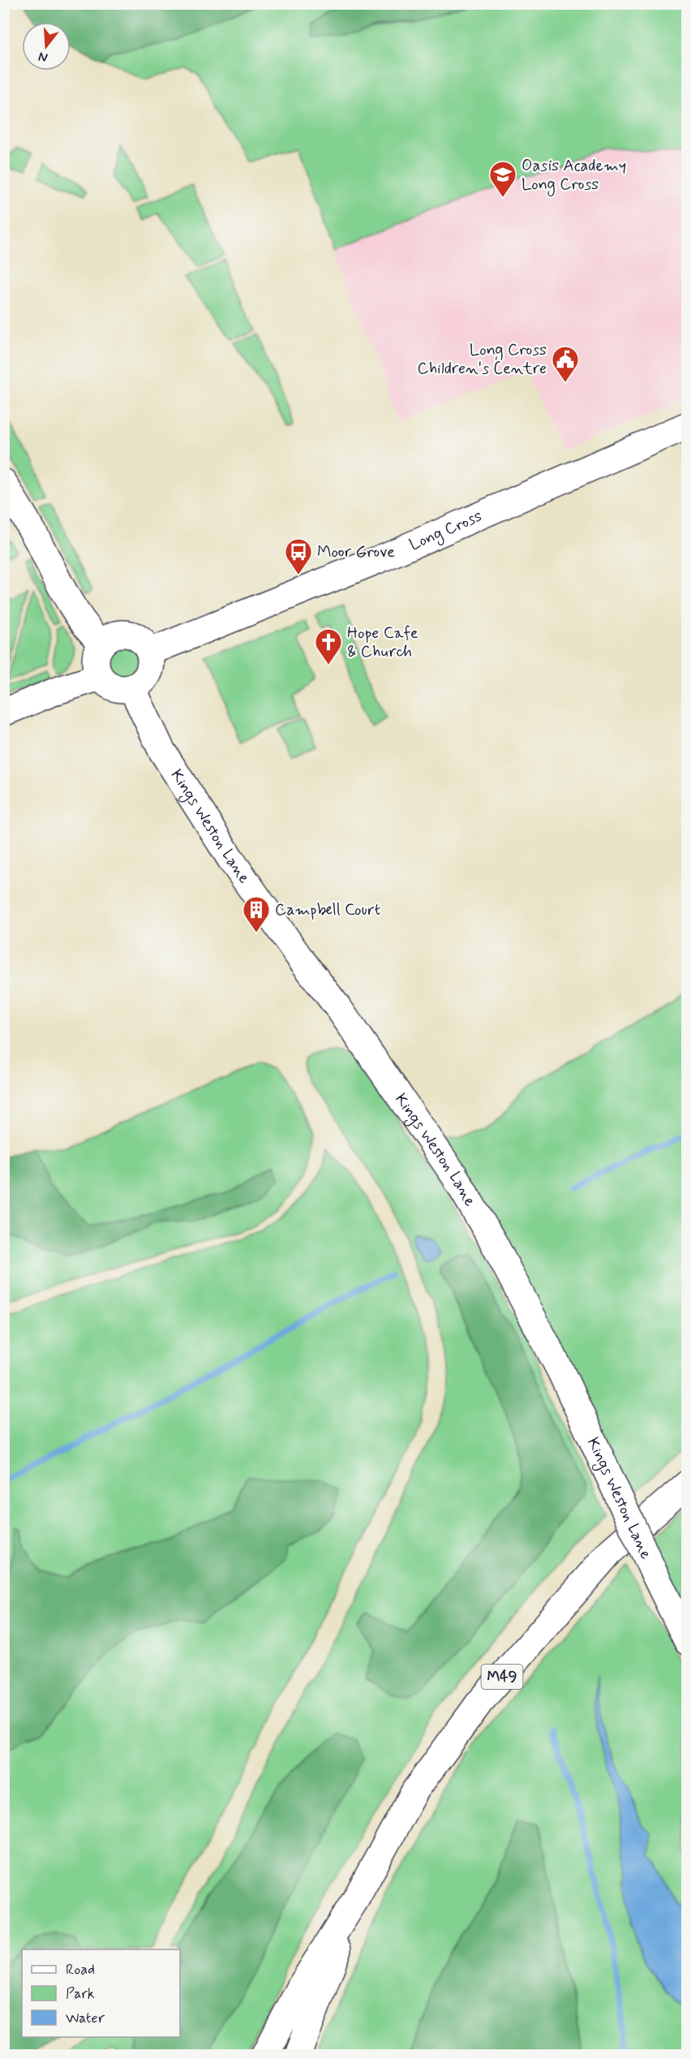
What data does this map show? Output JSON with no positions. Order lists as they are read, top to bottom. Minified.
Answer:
{"streets":{"main road":["Long Cross","Kings Weston Lane","M49"]},"crossings":[["Long Cross","Kings Weston Lane"]],"places":{"school or university":["Oasis Academy Long Cross"],"public building":["Long Cross Children's Centre"],"bus stop":["Moor Grove"],"church":["Hope Cafe & Church"],"building":["Campbell Court"]},"legend":["Road","Park","Water"],"north":"bottom"}
